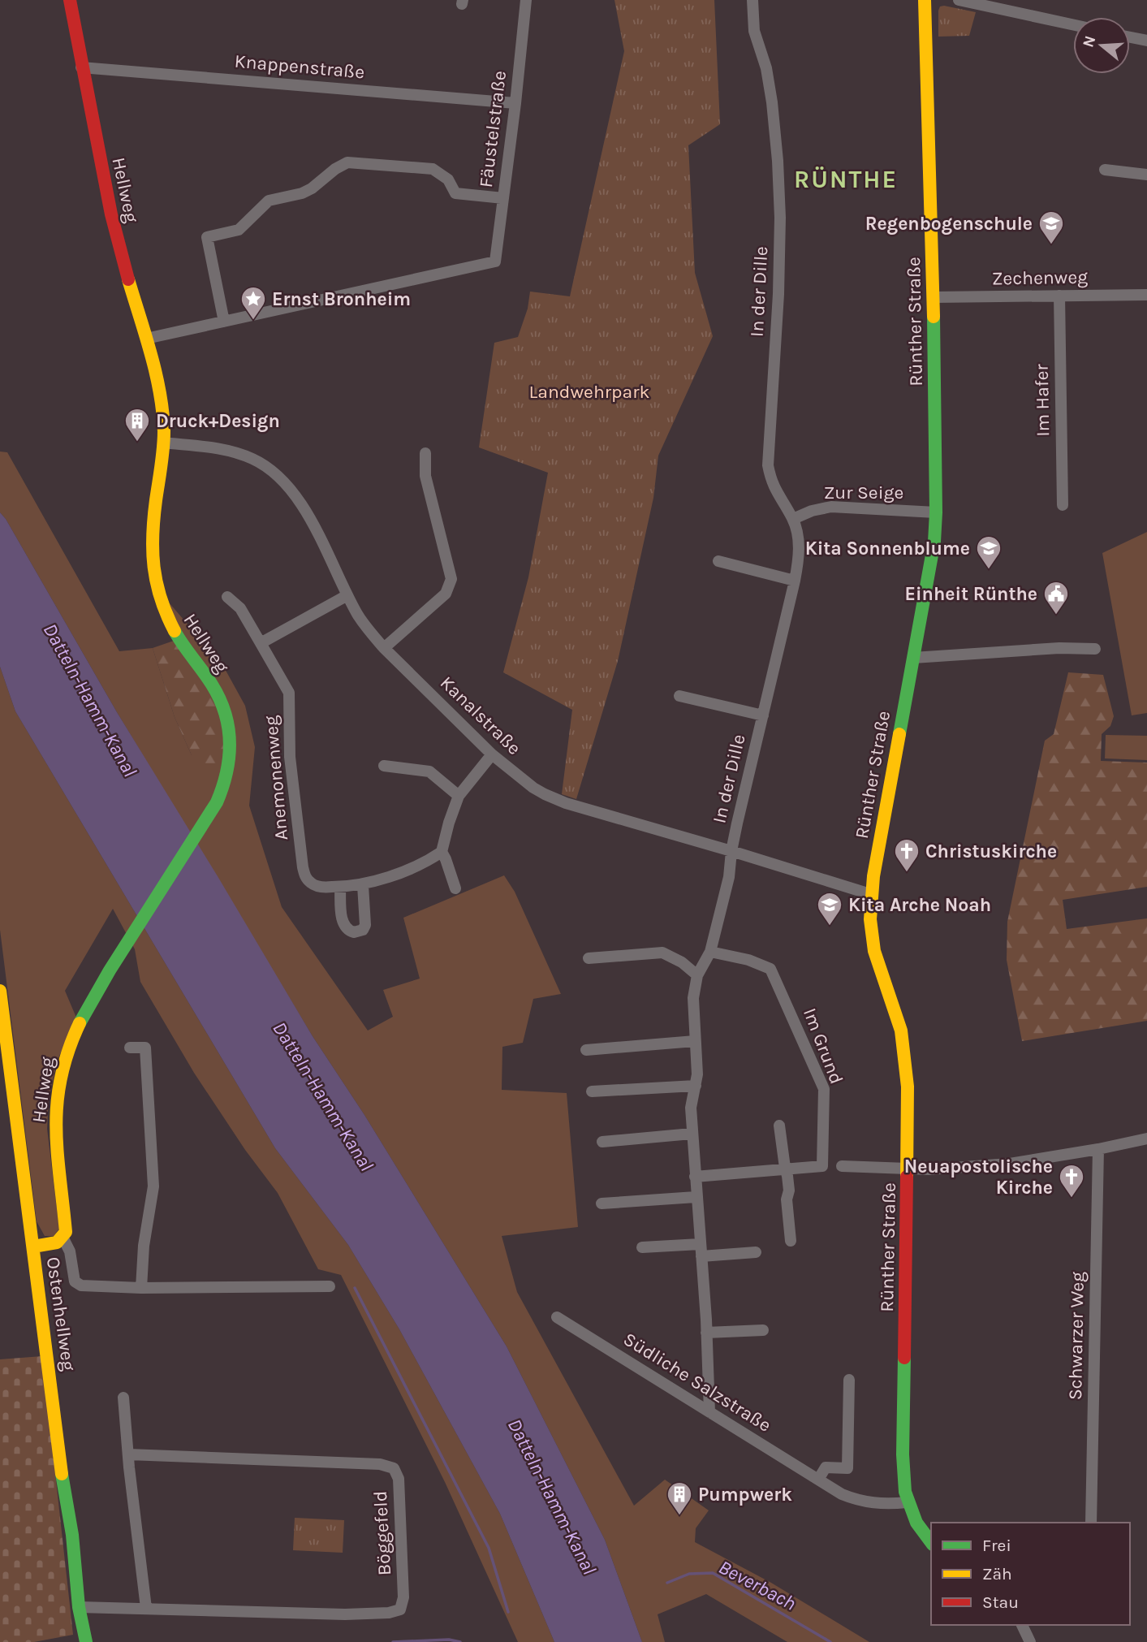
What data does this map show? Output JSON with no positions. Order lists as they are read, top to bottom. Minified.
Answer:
{"streets":{"street":["Knappenstraße","Fäustelstraße","Hellweg","Zechenweg","In der Dille","Rünther Straße","Im Hafer","Zur Seige","Kanalstraße","Anemonenweg","Im Grund","Ostenhellweg","Schwarzer Weg","Südliche Salzstraße","Böggefeld"]},"crossings":[["Knappenstraße","Fäustelstraße"],["Knappenstraße","Hellweg"],["Hellweg","Kanalstraße"],["Zechenweg","Rünther Straße"],["Zechenweg","Im Hafer"],["In der Dille","Zur Seige"],["In der Dille","Kanalstraße"],["In der Dille","Im Grund"],["Rünther Straße","Zur Seige"],["Rünther Straße","Kanalstraße"],["Rünther Straße","Südliche Salzstraße"],["Ostenhellweg","Böggefeld"]],"districts":["RÜNTHE"],"water":["Datteln-Hamm-Kanal","Beverbach"],"parks":["Landwehrpark"],"places":{"school or university":["Regenbogenschule","Kita Sonnenblume","Kita Arche Noah"],"place":["Ernst Bronheim"],"building":["Druck+Design","Pumpwerk"],"public building":["Einheit Rünthe"],"church":["Christuskirche","Neuapostolische Kirche"]},"legend":["Frei","Zäh","Stau"],"north":"left"}
